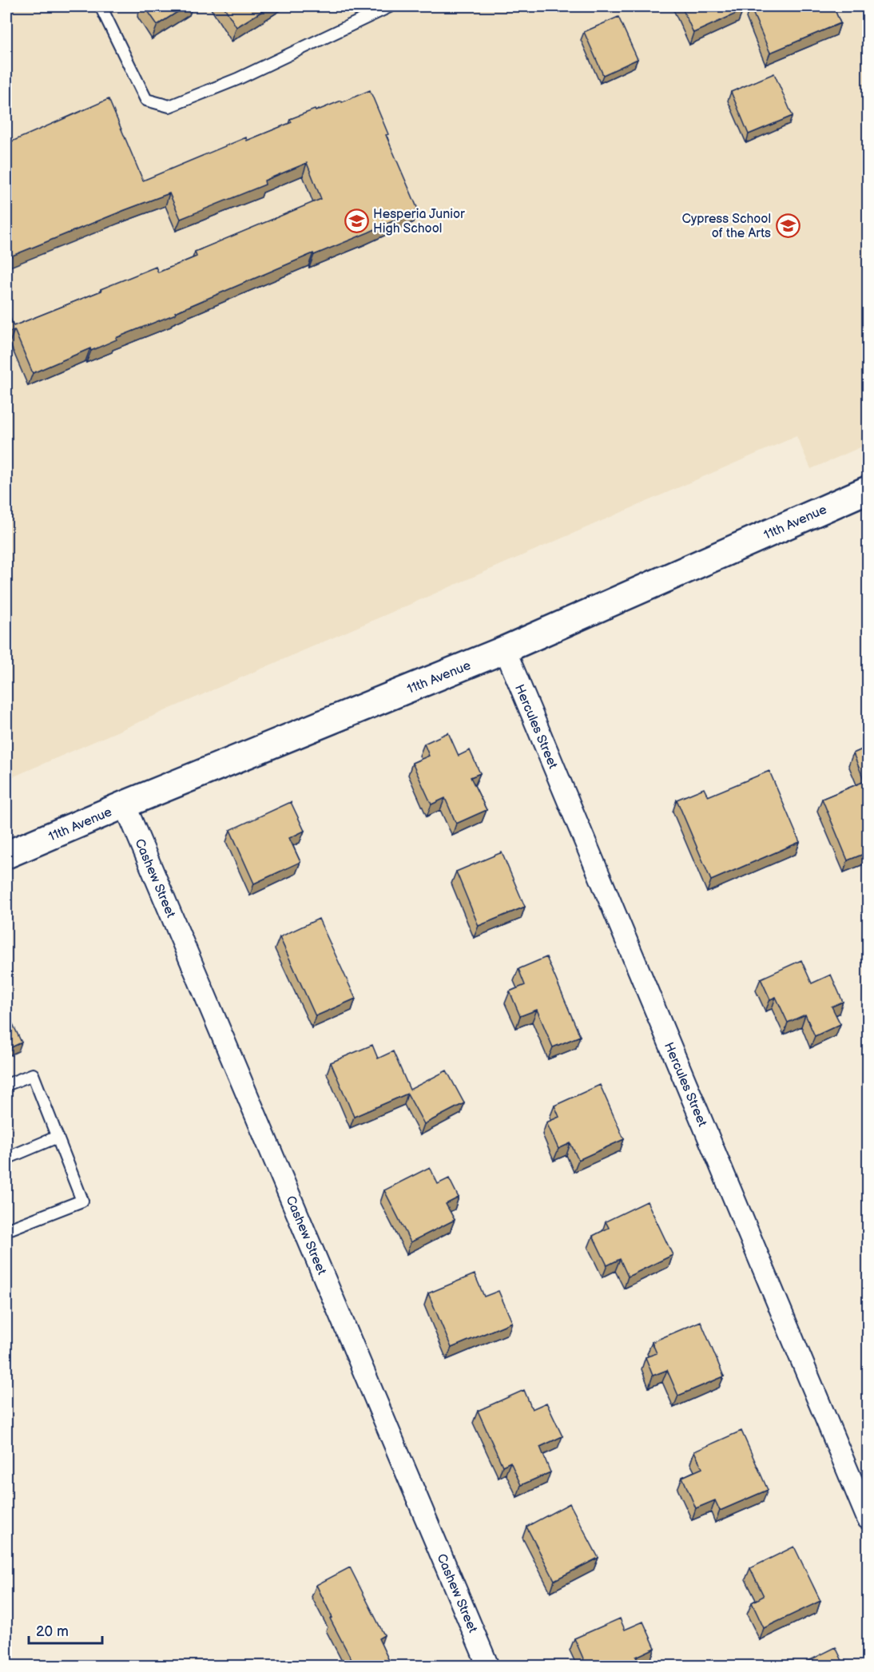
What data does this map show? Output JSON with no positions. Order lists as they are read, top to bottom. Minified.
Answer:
{"streets":{"main road":["11th Avenue"],"street":["Hercules Street","Cashew Street"]},"crossings":[["11th Avenue","Hercules Street"],["11th Avenue","Cashew Street"]],"places":{"school or university":["Hesperia Junior High School","Cypress School of the Arts"]},"scale_bar":"20 m"}
